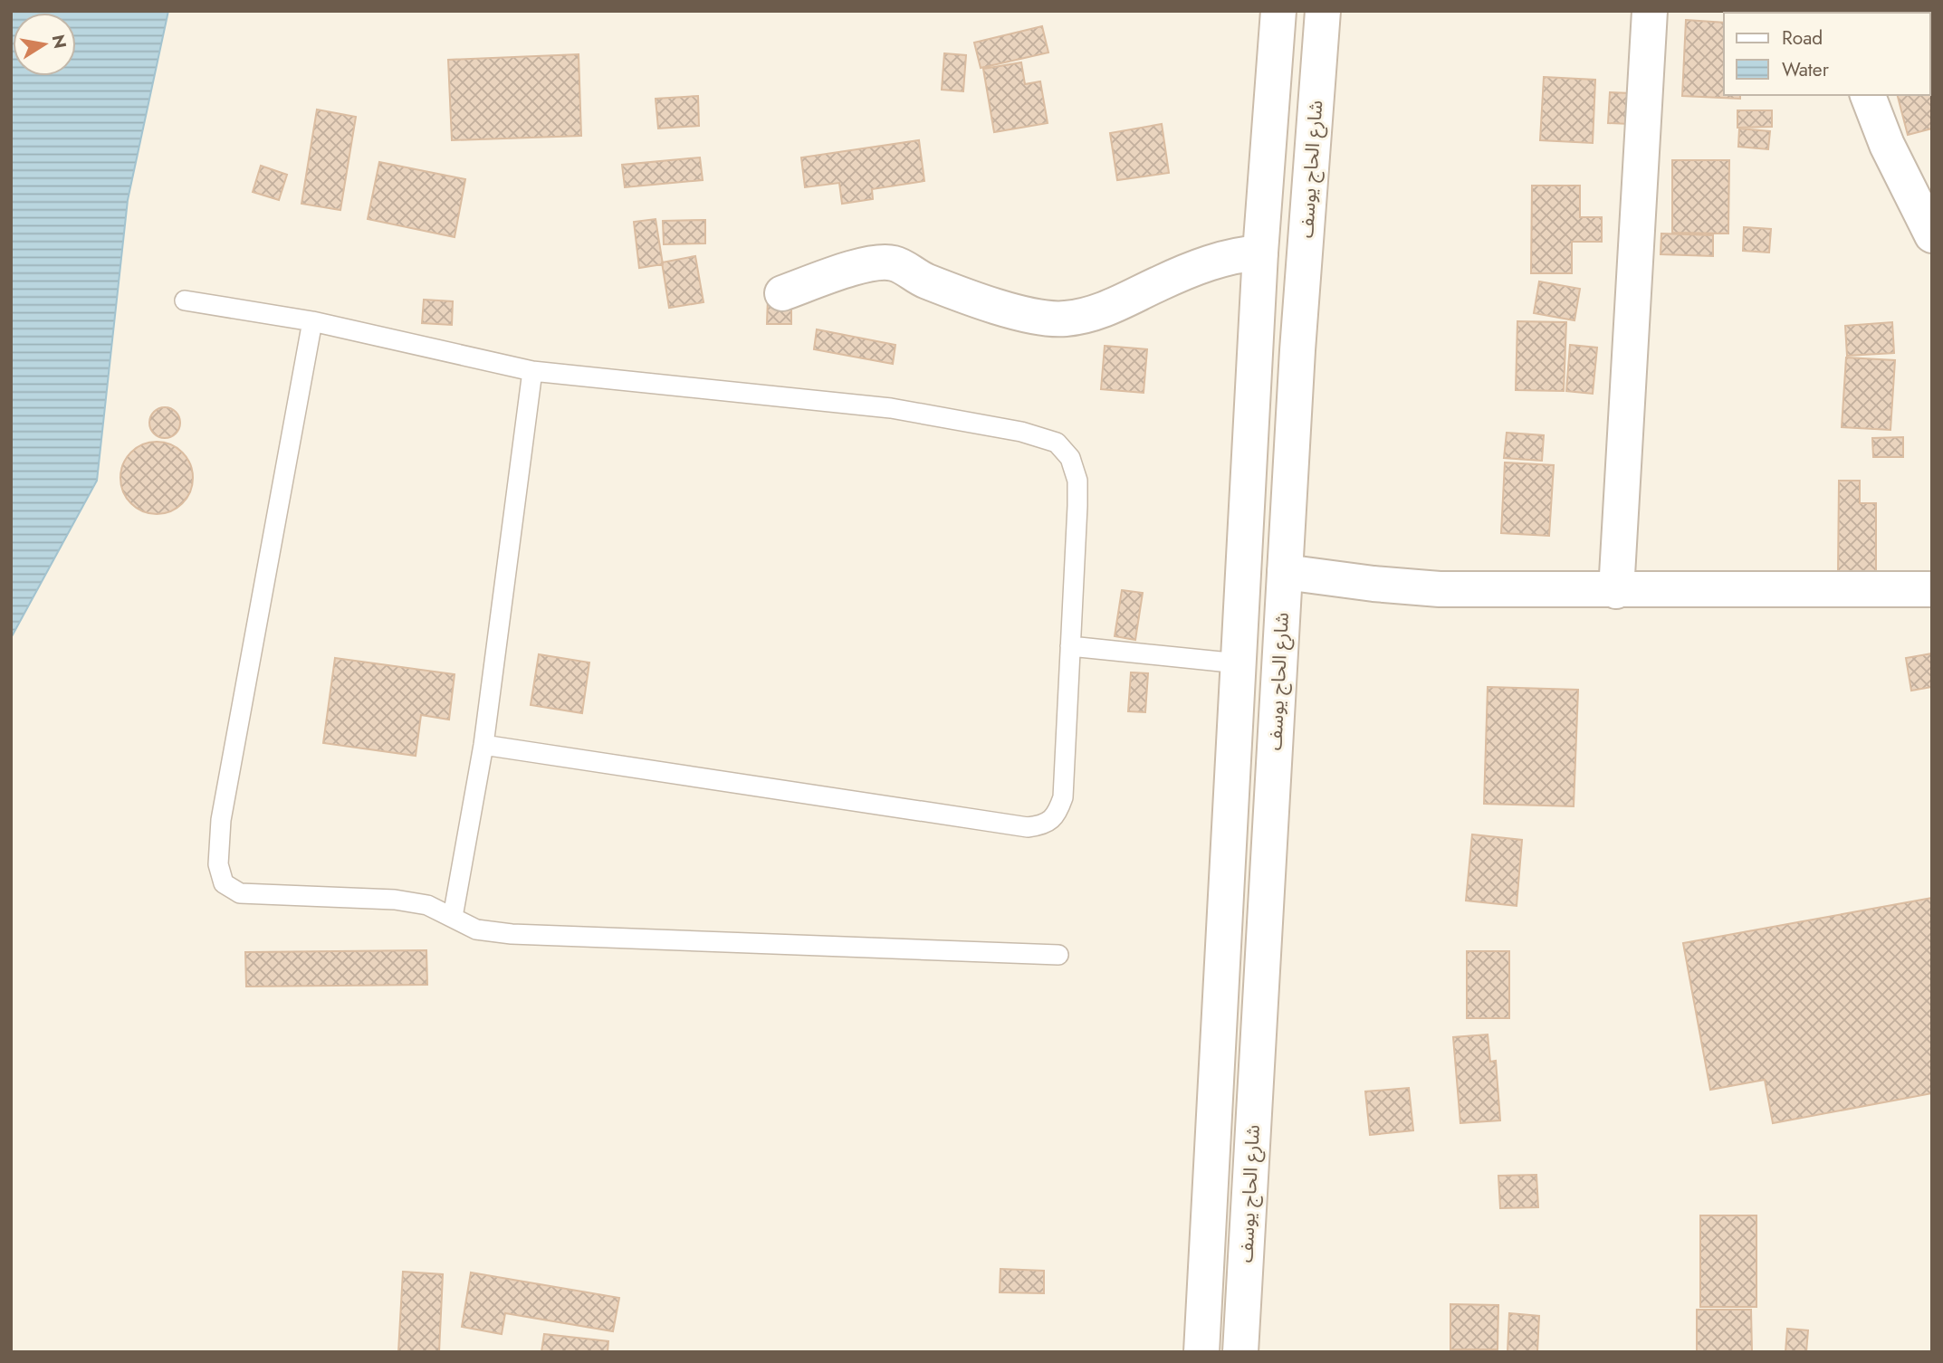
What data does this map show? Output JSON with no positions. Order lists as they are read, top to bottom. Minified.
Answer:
{"streets":{"main road":["شارع الحاج يوسف"]},"legend":["Road","Water"],"north":"right"}
